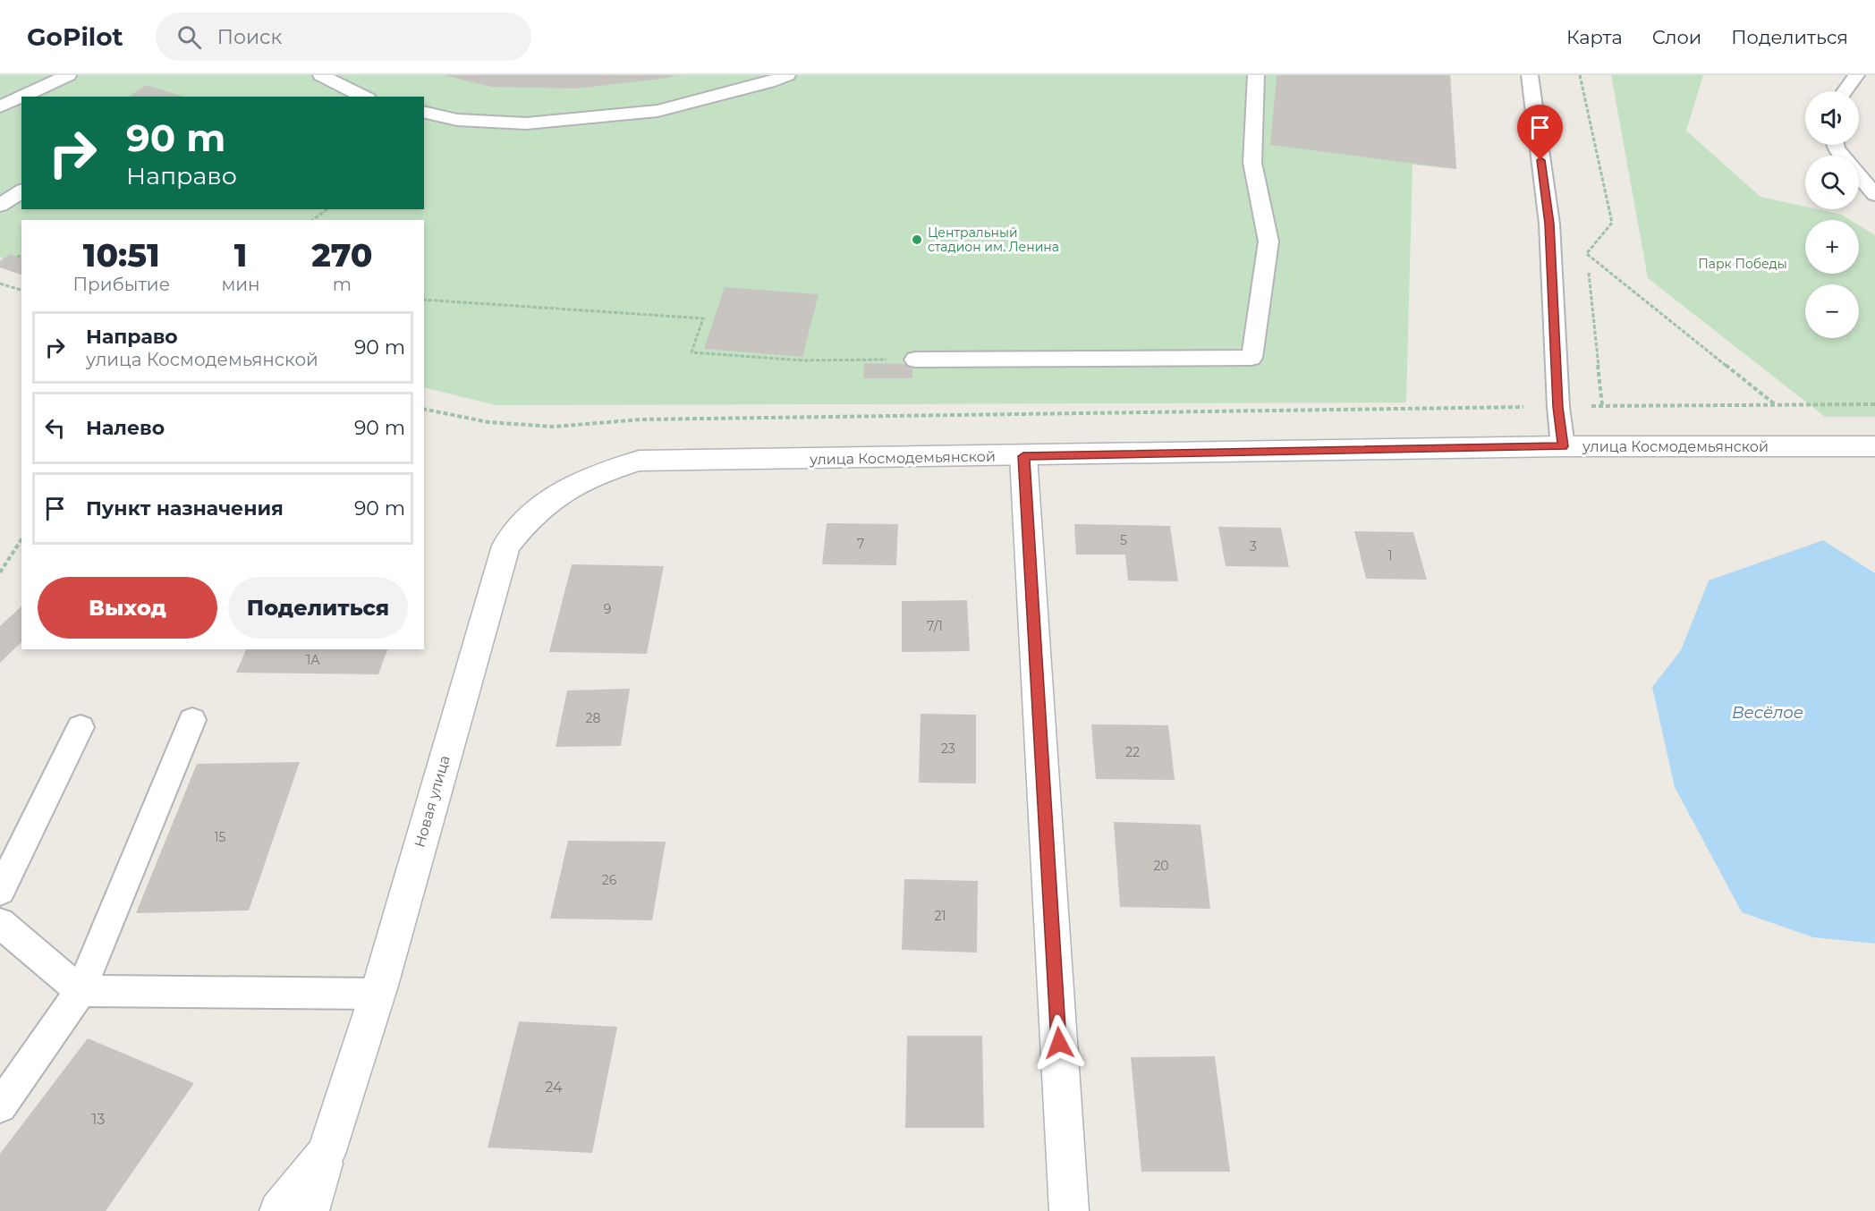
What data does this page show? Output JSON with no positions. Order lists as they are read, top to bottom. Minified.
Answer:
{"streets":{"street":["улица Космодемьянской","Новая улица"]},"crossings":[["улица Космодемьянской","Новая улица"]],"water":["Весёлое"],"parks":["Парк Победы"],"places":["Центральный стадион им. Ленина"],"house_numbers":["5","7","3","1","9","7/1","1А","28","23","22","15","20","26","21","24","13"],"page":{"header":"GoPilot","search":"Поиск","nav":["Карта","Слои","Поделиться"],"map_buttons":["+","−"],"turn":["90 m","Направо"],"eta":["10:51","Прибытие","1","мин","270","m"],"list":[{"name":"Направо","note":"улица Космодемьянской","value":"90 m"},{"name":"Налево","value":"90 m"},{"name":"Пункт назначения","value":"90 m"}],"buttons":["Выход","Поделиться"]}}
